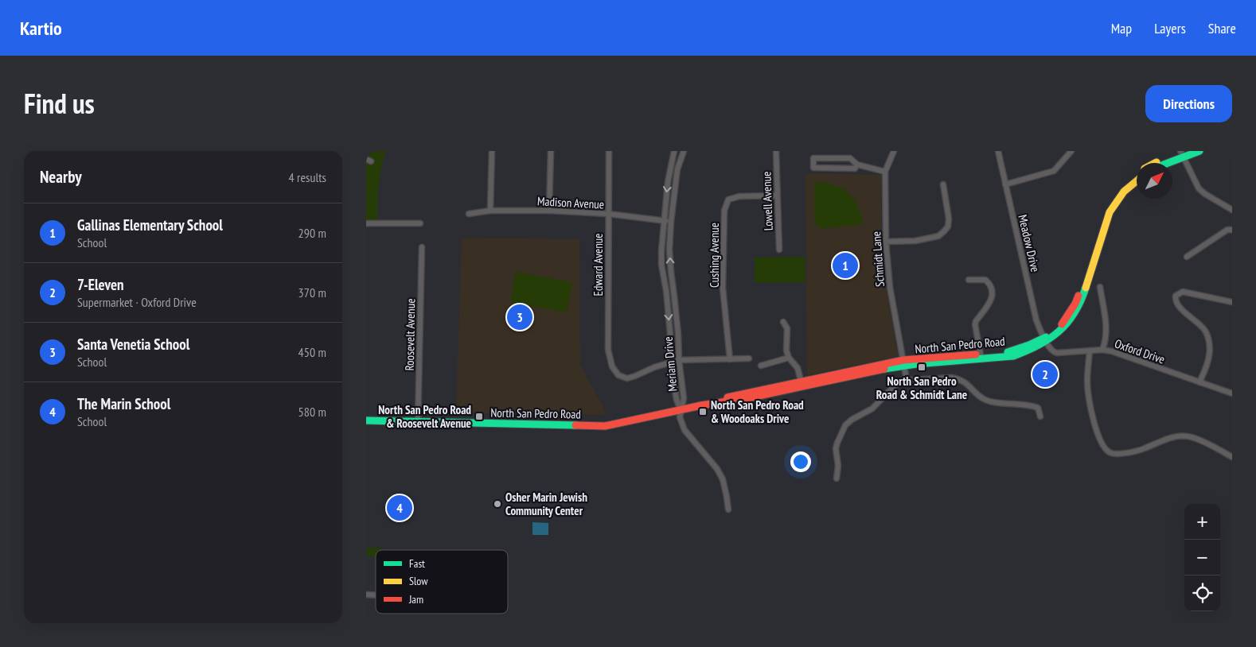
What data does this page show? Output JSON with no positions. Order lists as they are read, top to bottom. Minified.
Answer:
{"streets":{"main road":["North San Pedro Road"],"street":["Lowell Avenue","Madison Avenue","Meadow Drive","Cushing Avenue","Schmidt Lane","Edward Avenue","Roosevelt Avenue","Oxford Drive","Meriam Drive"]},"crossings":[["Lowell Avenue","Cushing Avenue"],["Madison Avenue","Edward Avenue"],["Madison Avenue","Meriam Drive"],["Meadow Drive","North San Pedro Road"],["Meadow Drive","Oxford Drive"],["Schmidt Lane","North San Pedro Road"],["Edward Avenue","Meriam Drive"],["Roosevelt Avenue","North San Pedro Road"],["North San Pedro Road","Oxford Drive"],["North San Pedro Road","Meriam Drive"]],"places":{"transit":["North San Pedro Road & Schmidt Lane","North San Pedro Road & Woodoaks Drive","North San Pedro Road & Roosevelt Avenue"],"other":["Osher Marin Jewish Community Center"]},"legend":["Fast","Slow","Jam"],"north":"top right","page":{"header":"Kartio","nav":["Map","Layers","Share"],"title":"Find us","buttons":"Directions","heading":["Nearby","4 results"],"list":[{"mark":"1","name":"Gallinas Elementary School","note":"School","value":"290 m"},{"mark":"2","name":"7-Eleven","note":"Supermarket · Oxford Drive","value":"370 m"},{"mark":"3","name":"Santa Venetia School","note":"School","value":"450 m"},{"mark":"4","name":"The Marin School","note":"School","value":"580 m"}],"pins":["1","3","2","4"],"map_buttons":["+","−"]}}
